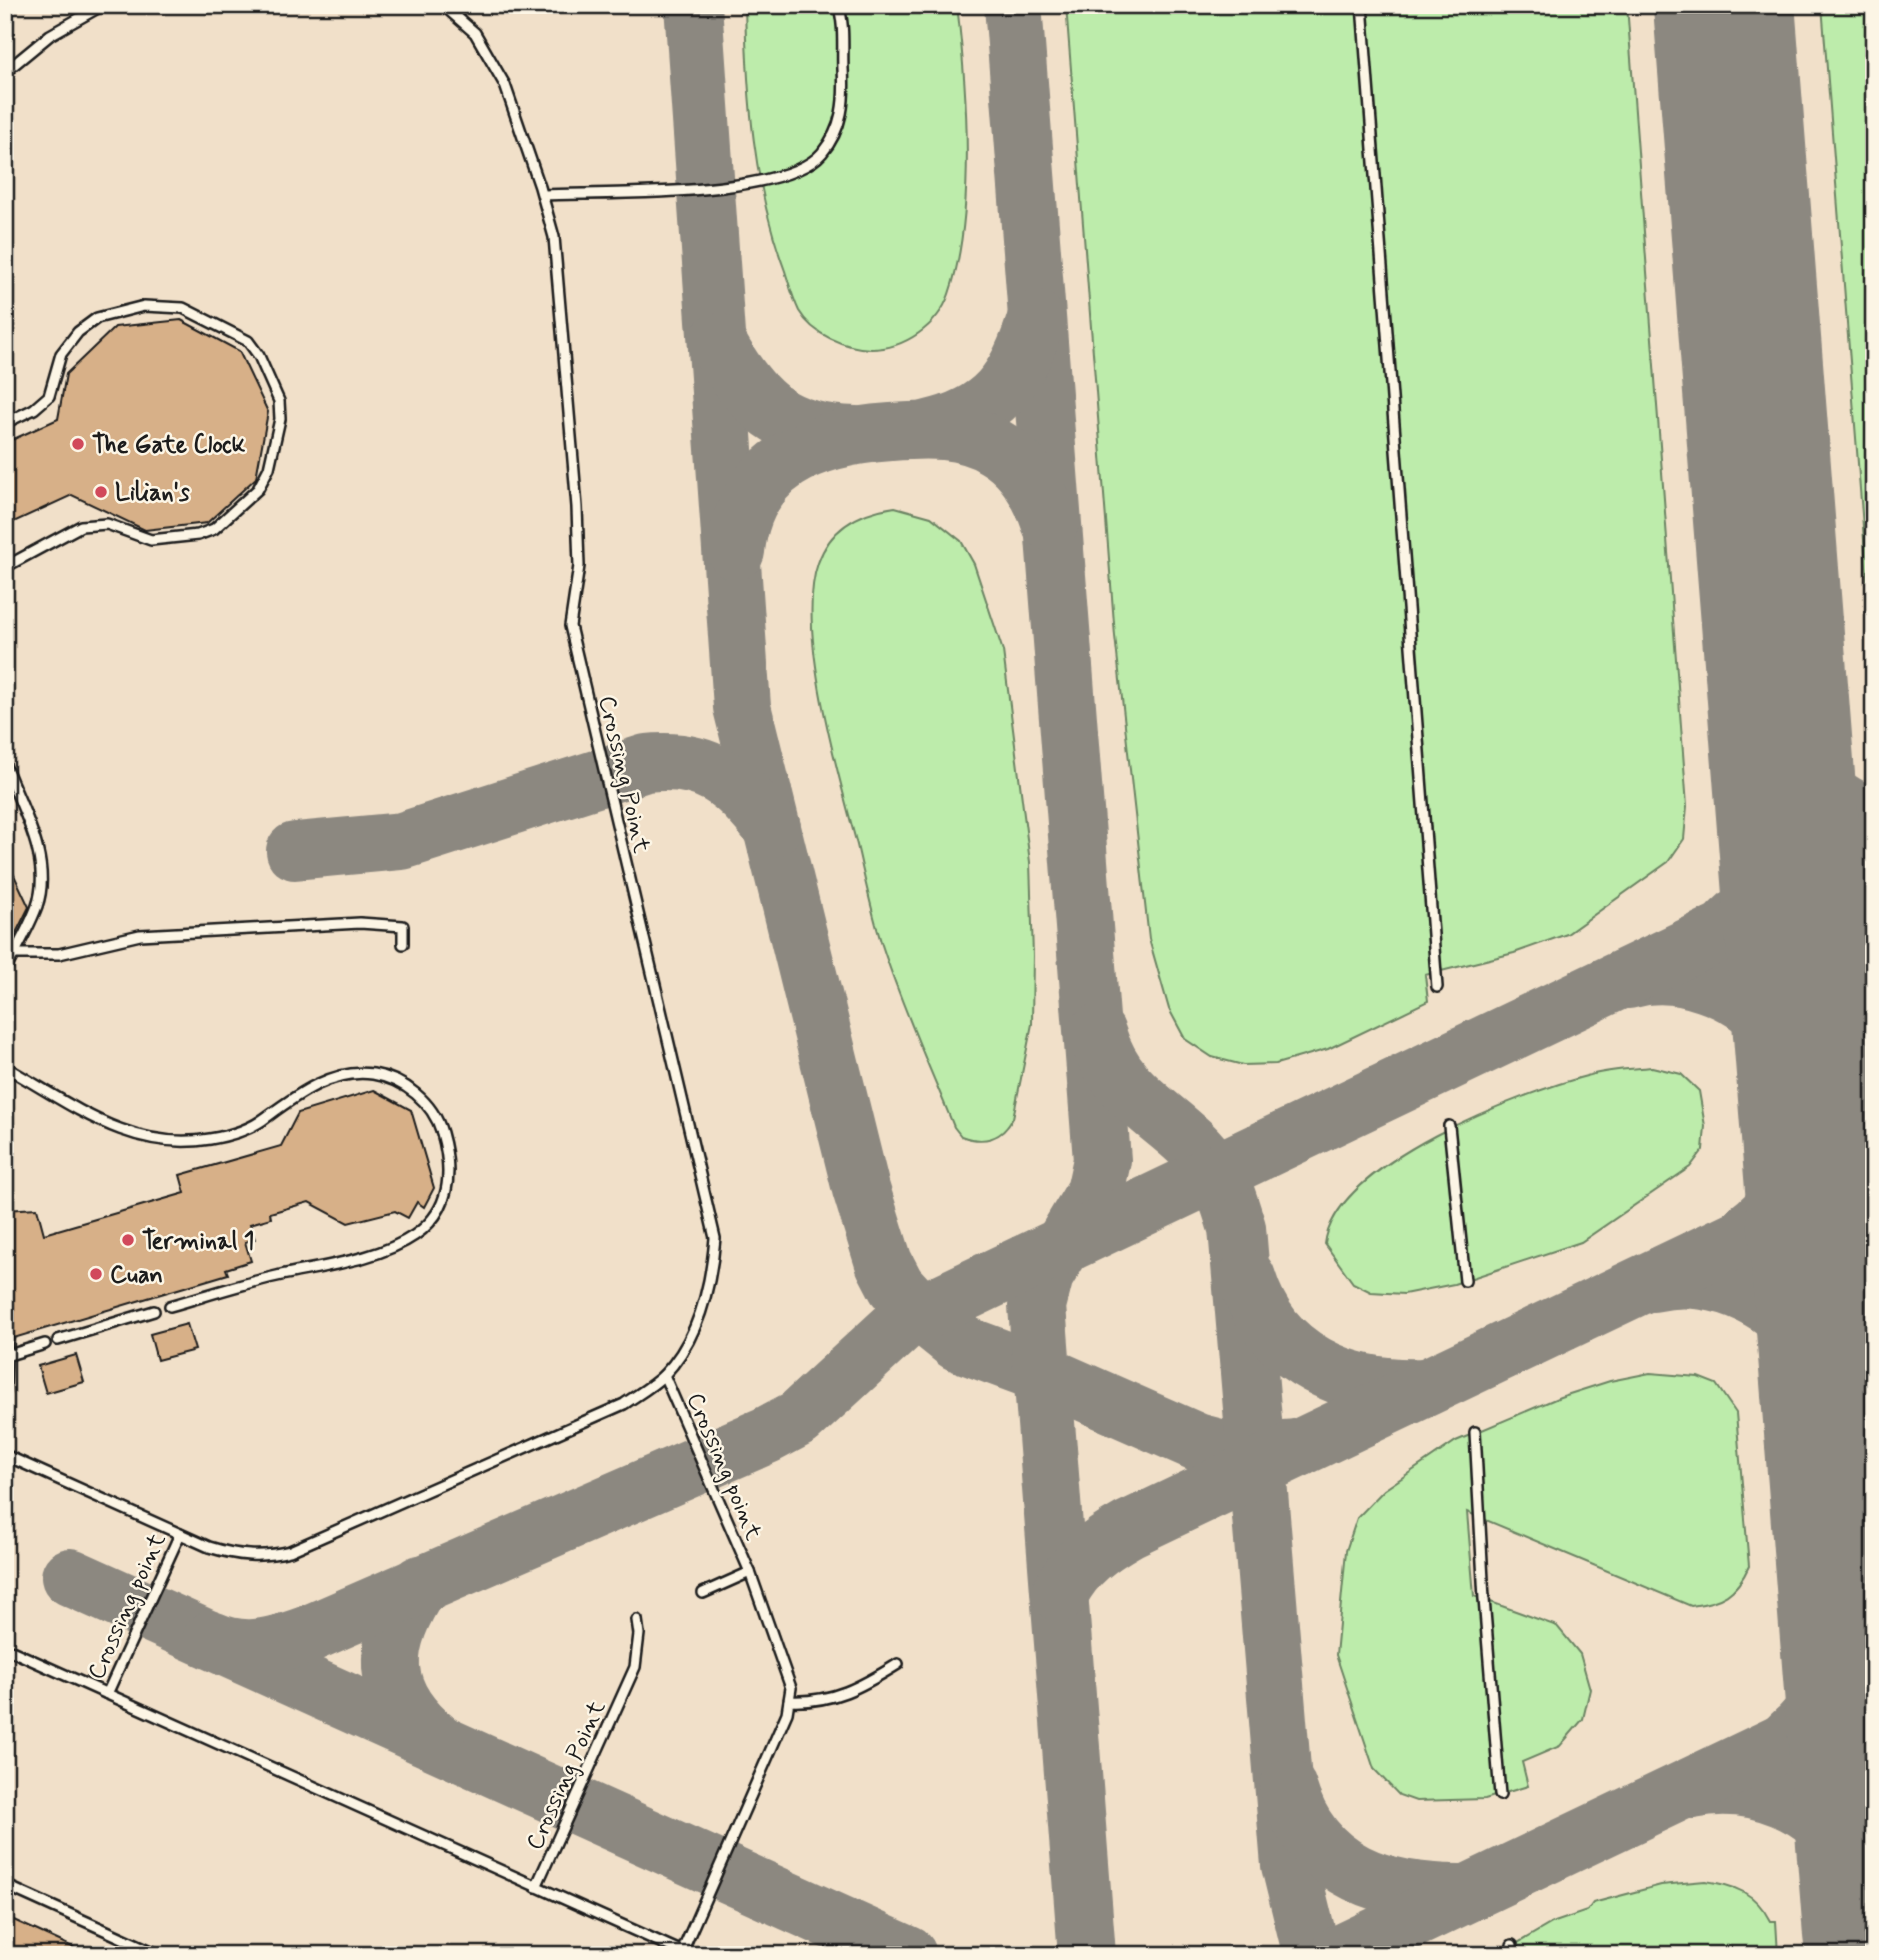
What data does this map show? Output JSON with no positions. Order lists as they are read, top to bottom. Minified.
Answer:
{"streets":{"lane":["Crossing Point","Crossing point"]},"crossings":[["Crossing Point","Crossing point"]],"places":["The Gate Clock","Lilian's","Terminal 1","Cuan"]}
